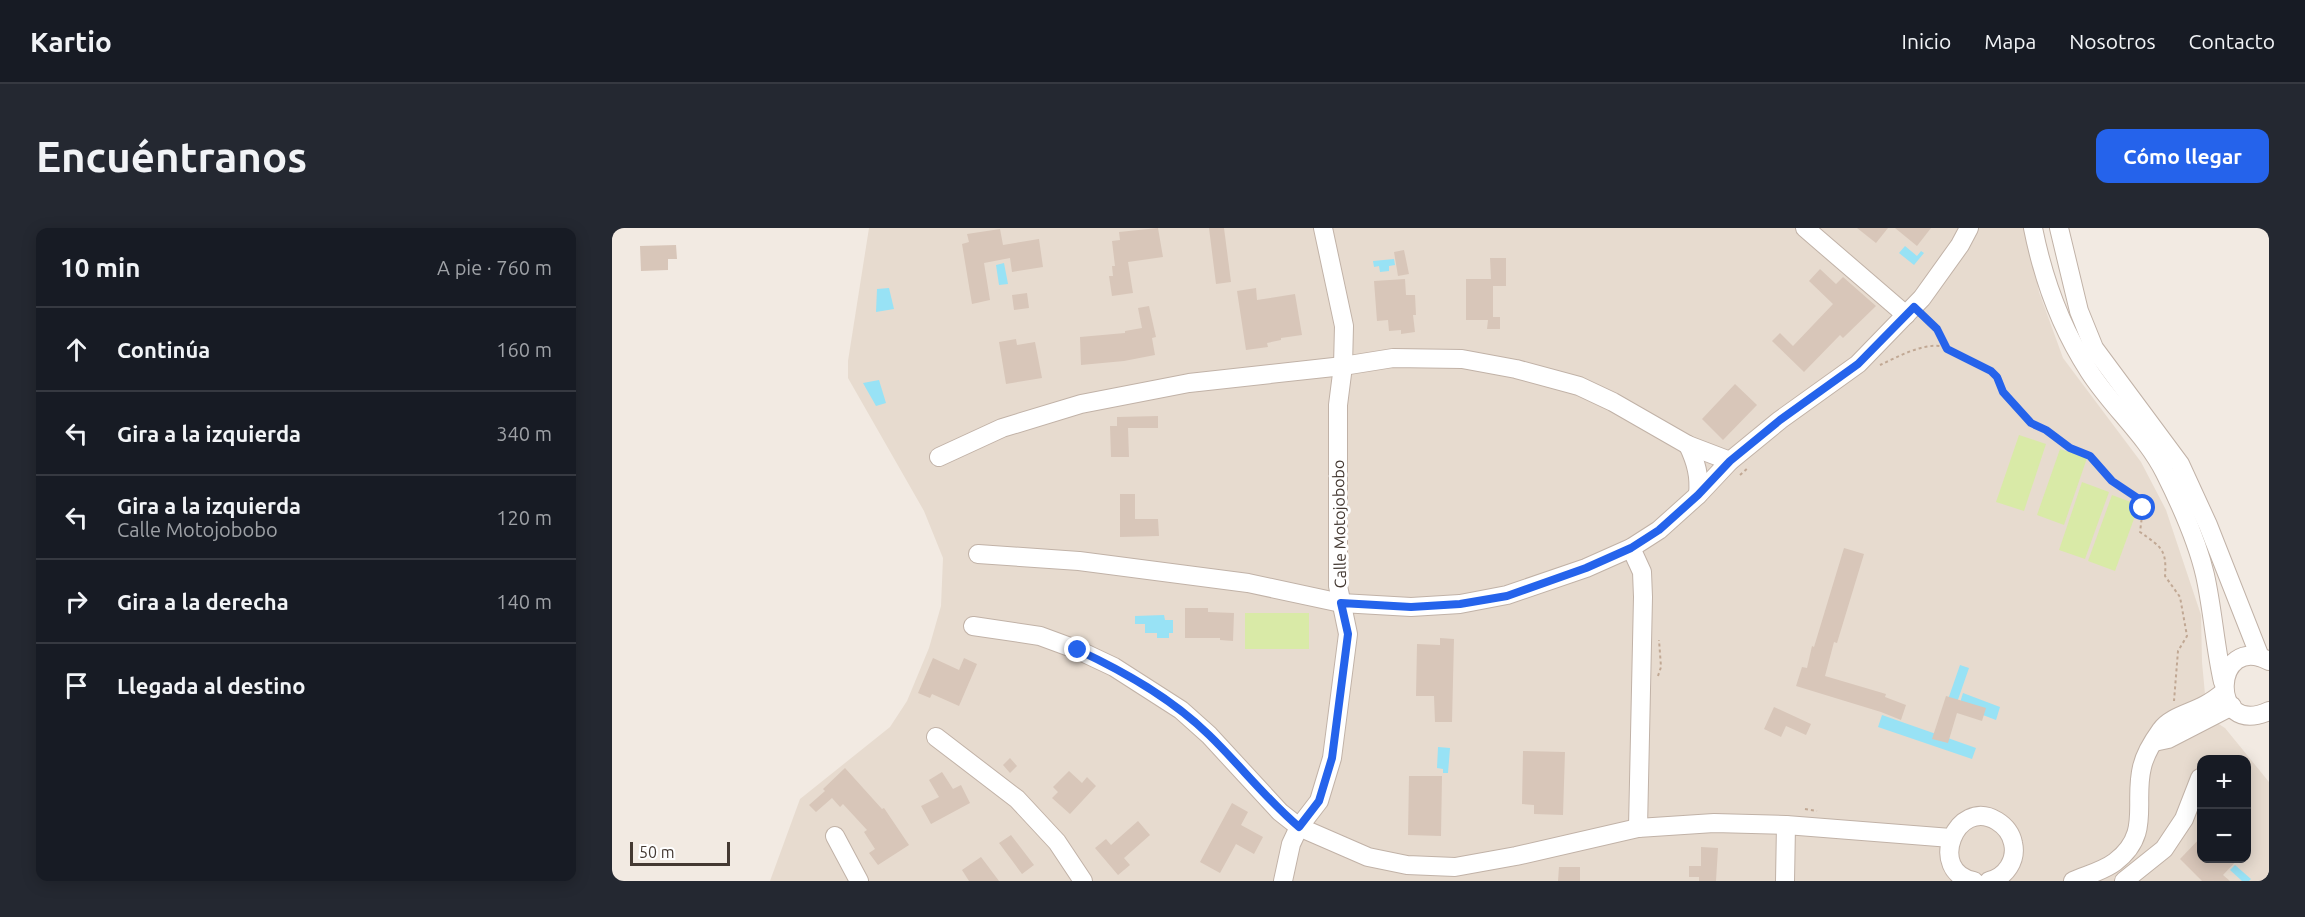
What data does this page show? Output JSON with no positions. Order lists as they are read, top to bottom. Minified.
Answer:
{"streets":{"street":["Calle Motojobobo"]},"scale_bar":"50 m","page":{"header":"Kartio","nav":["Inicio","Mapa","Nosotros","Contacto"],"buttons":"Cómo llegar","title":"Encuéntranos","heading":["10 min","A pie · 760 m"],"list":[["Continúa","160 m"],["Gira a la izquierda","340 m"],["Gira a la izquierda","Calle Motojobobo","120 m"],["Gira a la derecha","140 m"],"Llegada al destino"],"map_buttons":["+","−"],"scale":"50 m"}}
